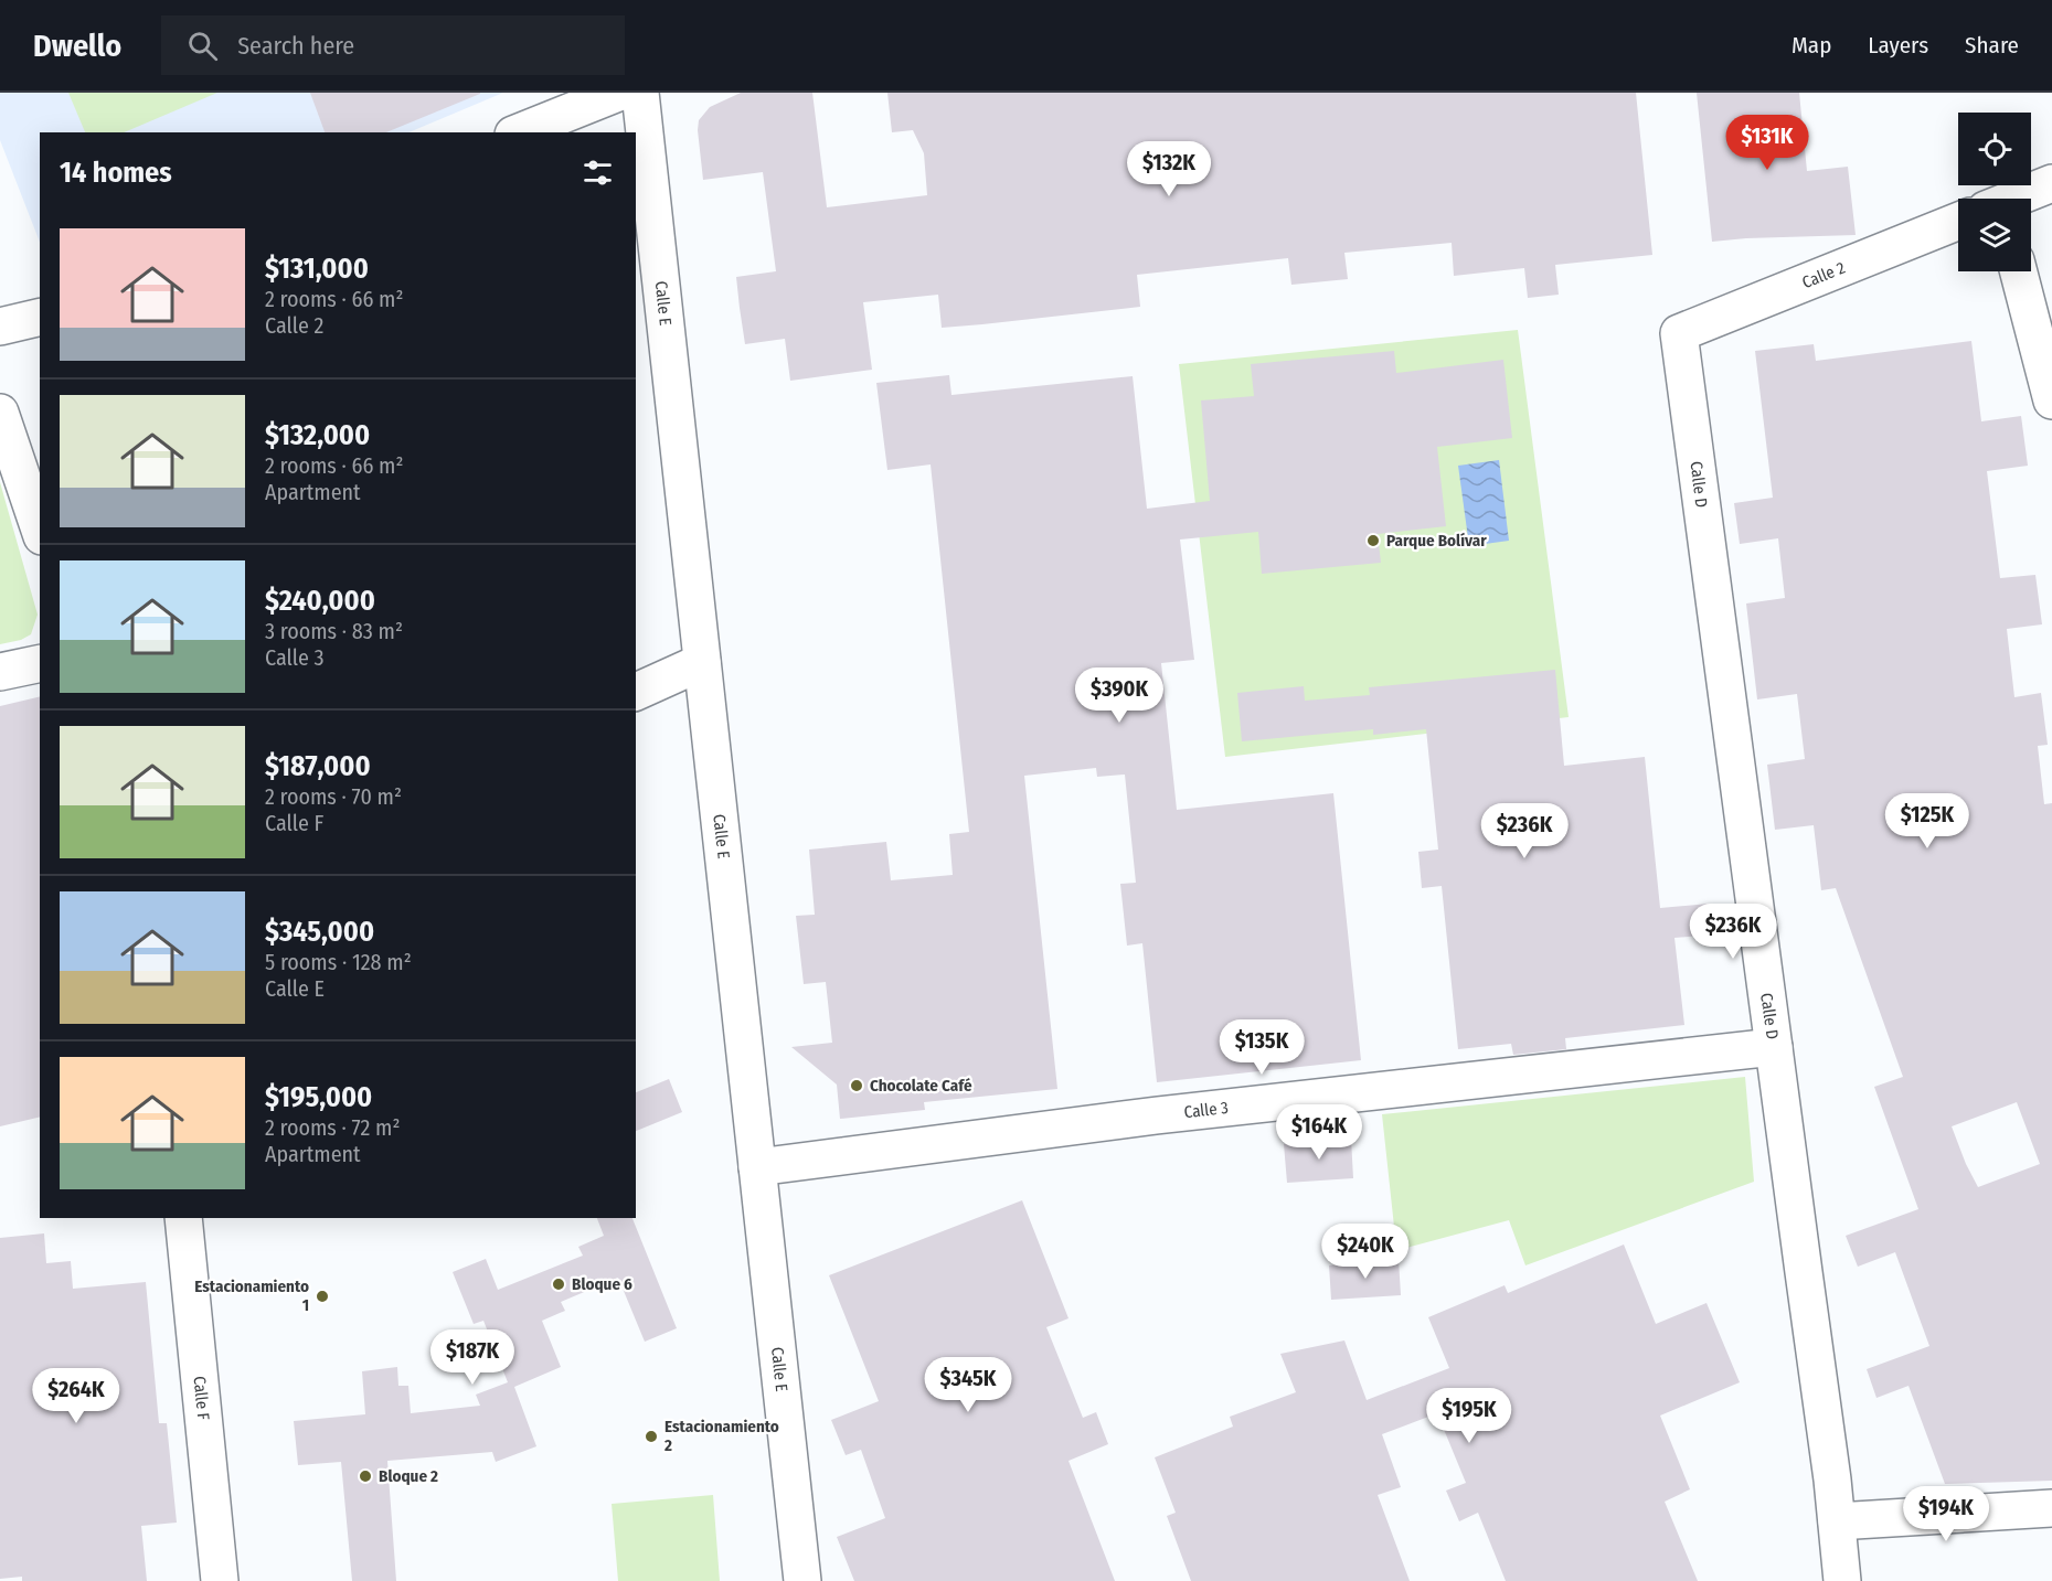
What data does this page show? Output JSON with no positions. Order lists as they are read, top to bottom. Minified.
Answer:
{"streets":{"street":["Calle 2","Calle E","Calle D","Calle 3","Calle F"]},"crossings":[["Calle 2","Calle D"],["Calle E","Calle 3"],["Calle D","Calle 3"]],"places":["Parque Bolívar","Chocolate Café","Bloque 6","Estacionamiento 1","Estacionamiento 2","Bloque 2"],"page":{"header":"Dwello","search":"Search here","nav":["Map","Layers","Share"],"price":["$131K","$132K","$390K","$125K","$236K","$236K","$135K","$164K","$240K","$187K","$345K","$264K","$195K","$194K"],"heading":"14 homes","list":[{"name":"$131,000","note":"2 rooms · 66 m² · Calle 2"},{"name":"$132,000","note":"2 rooms · 66 m² · Apartment"},{"name":"$240,000","note":"3 rooms · 83 m² · Calle 3"},{"name":"$187,000","note":"2 rooms · 70 m² · Calle F"},{"name":"$345,000","note":"5 rooms · 128 m² · Calle E"},{"name":"$195,000","note":"2 rooms · 72 m² · Apartment"}]}}
